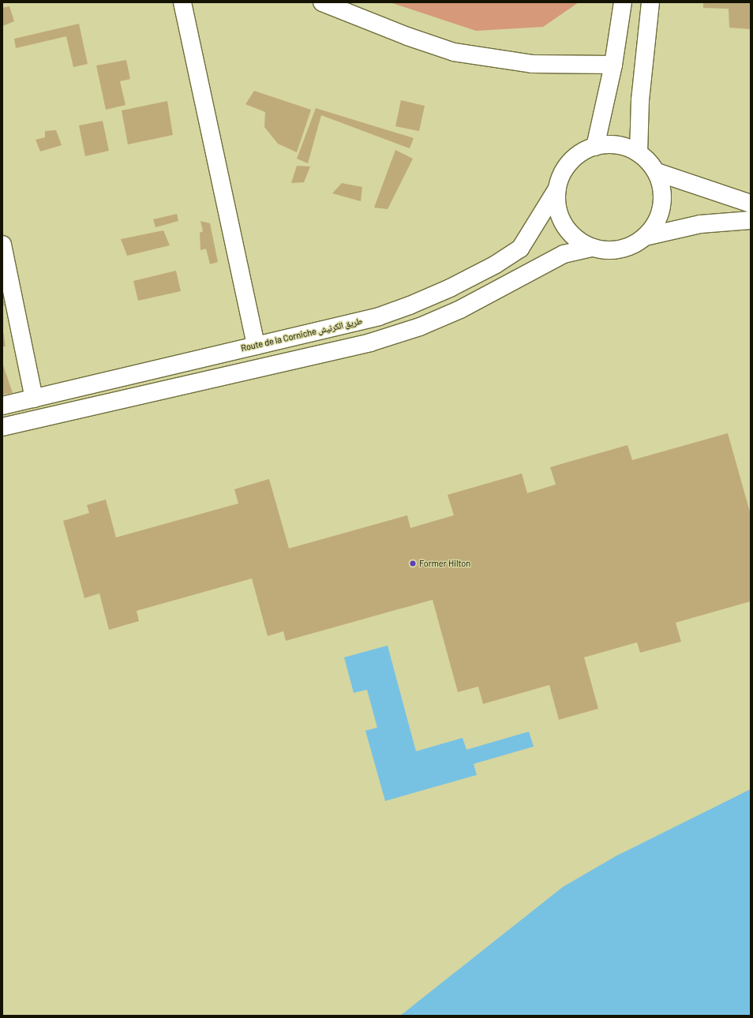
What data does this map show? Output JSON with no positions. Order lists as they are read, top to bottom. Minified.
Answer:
{"streets":{"street":["Route de la Corniche طريق الكرنيش"]},"places":["Former Hilton"]}
